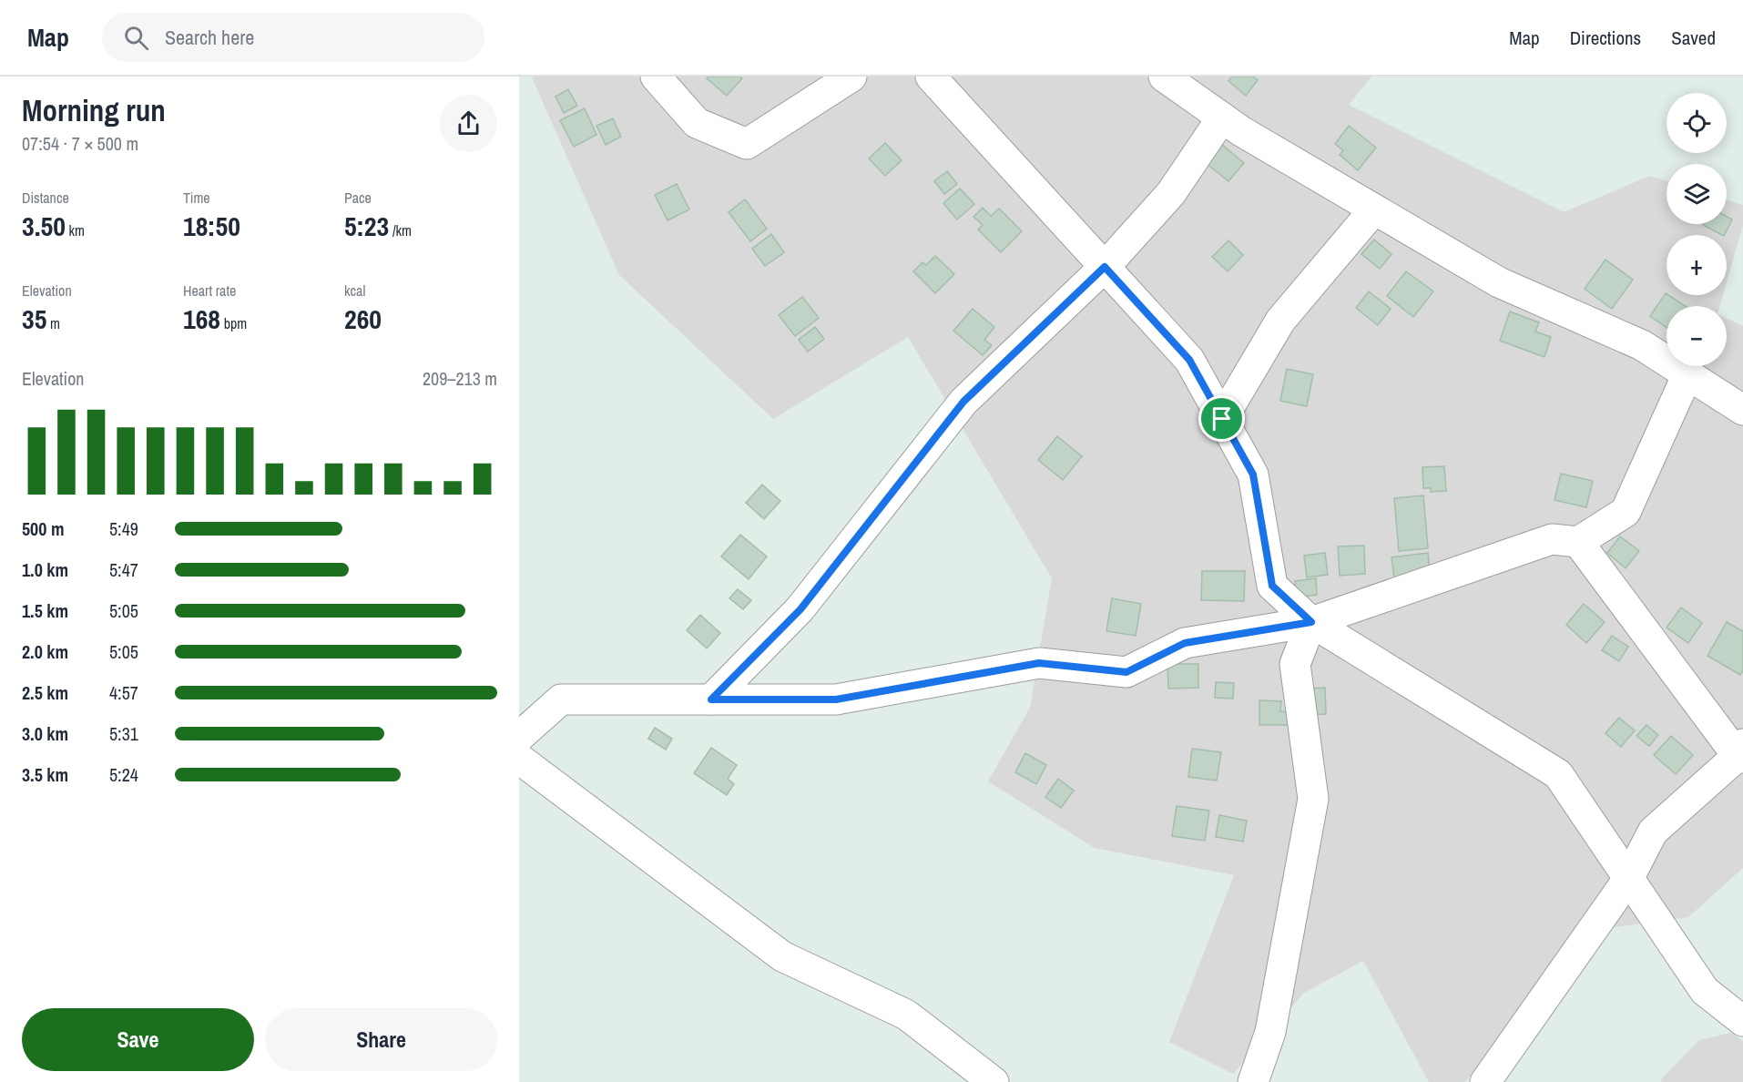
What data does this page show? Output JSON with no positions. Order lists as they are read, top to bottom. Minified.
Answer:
{"page":{"header":"Map","search":"Search here","nav":["Map","Directions","Saved"],"heading":["Morning run","07:54 · 7 × 500 m"],"map_buttons":["+","−"],"stats":[["Distance","3.50 km"],["Time","18:50"],["Pace","5:23 /km"],["Elevation","35 m"],["Heart rate","168 bpm"],["kcal","260"]],"chart":["Elevation","209–213 m"],"list":[{"name":"500 m","note":"5:49"},{"name":"1.0 km","note":"5:47"},{"name":"1.5 km","note":"5:05"},{"name":"2.0 km","note":"5:05"},{"name":"2.5 km","note":"4:57"},{"name":"3.0 km","note":"5:31"},{"name":"3.5 km","note":"5:24"}],"buttons":["Save","Share"]}}
